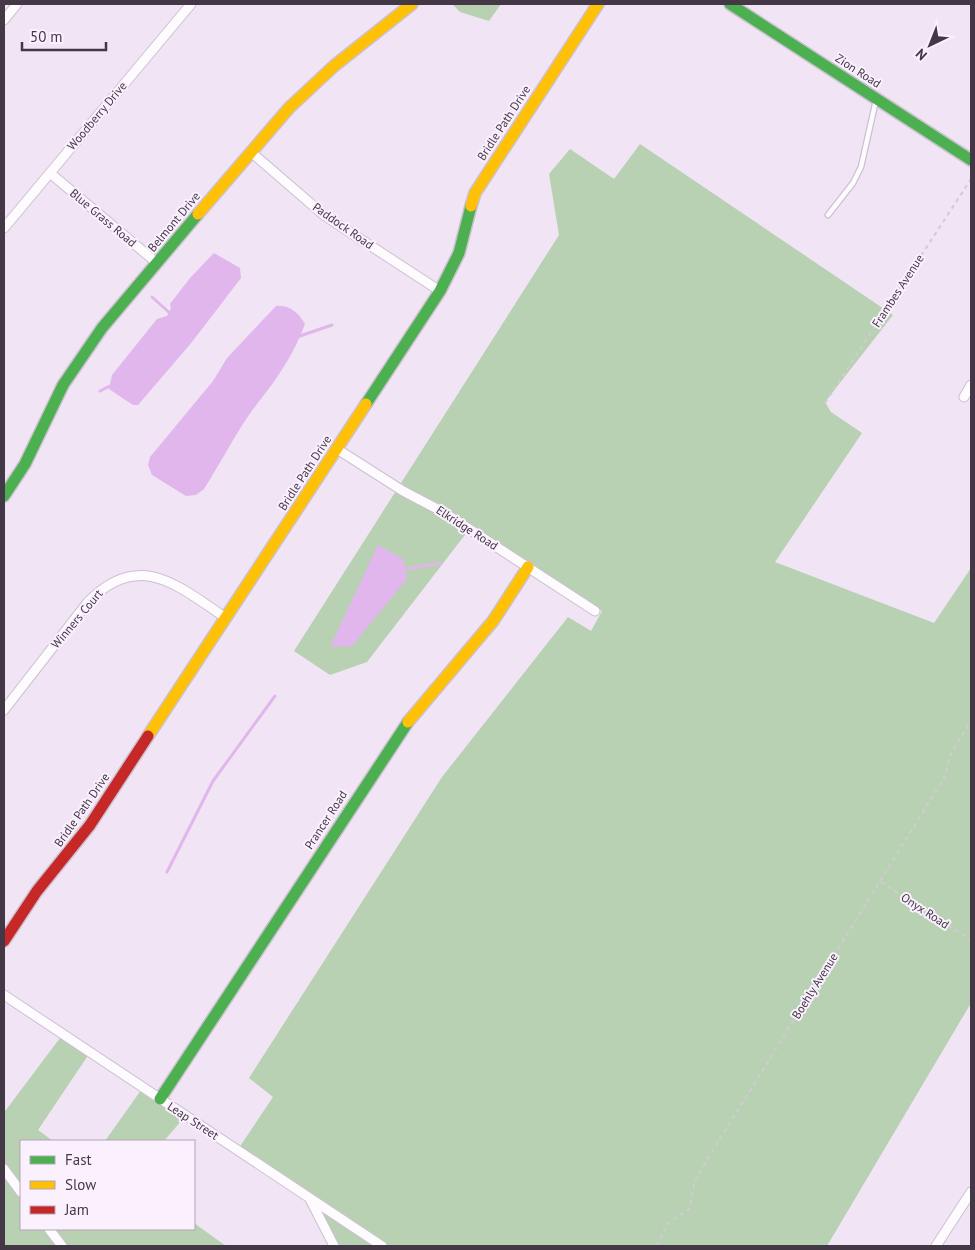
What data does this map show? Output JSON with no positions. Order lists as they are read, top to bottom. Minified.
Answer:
{"streets":{"street":["Zion Road","Woodberry Drive","Bridle Path Drive","Blue Grass Road","Belmont Drive","Paddock Road","Elkridge Road","Winners Court","Prancer Road","Leap Street"],"path":["Frambes Avenue","Onyx Road","Boehly Avenue"]},"crossings":[["Woodberry Drive","Blue Grass Road"],["Bridle Path Drive","Paddock Road"],["Bridle Path Drive","Elkridge Road"],["Bridle Path Drive","Winners Court"],["Blue Grass Road","Belmont Drive"],["Belmont Drive","Paddock Road"],["Elkridge Road","Prancer Road"],["Prancer Road","Leap Street"],["Onyx Road","Boehly Avenue"]],"legend":["Fast","Slow","Jam"],"scale_bar":"50 m","north":"bottom left"}
